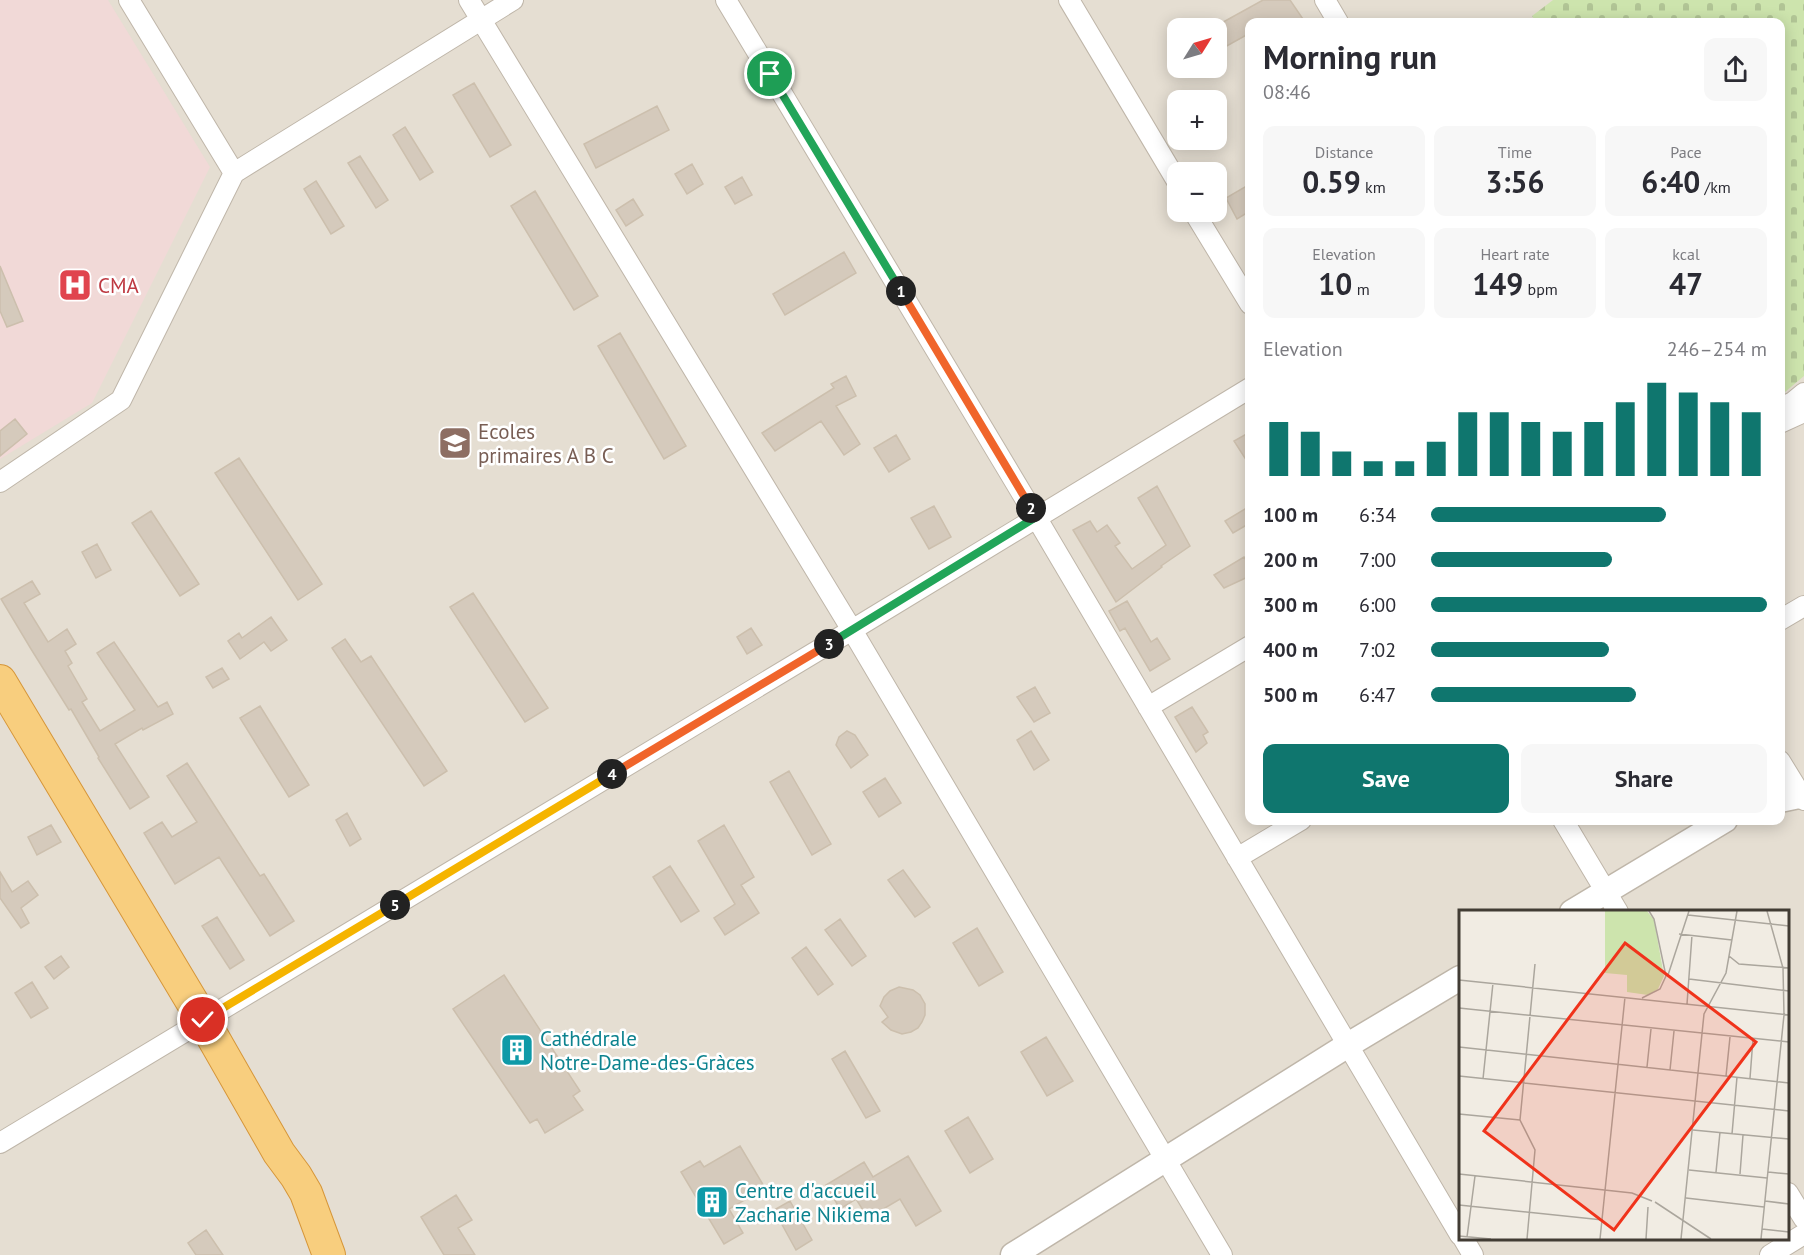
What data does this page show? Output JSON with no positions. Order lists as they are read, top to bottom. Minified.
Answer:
{"places":{"hospital":["CMA"],"school or university":["Ecoles primaires A B C"],"building":["Cathédrale Notre-Dame-des-Gràces","Centre d'accueil Zacharie Nikiema"]},"north":"top right","page":{"map_buttons":["+","−"],"heading":["Morning run","08:46"],"stats":[["Distance","0.59 km"],["Time","3:56"],["Pace","6:40 /km"],["Elevation","10 m"],["Heart rate","149 bpm"],["kcal","47"]],"pins":["1","2","3","4","5"],"chart":["Elevation","246–254 m"],"list":[{"name":"100 m","note":"6:34"},{"name":"200 m","note":"7:00"},{"name":"300 m","note":"6:00"},{"name":"400 m","note":"7:02"},{"name":"500 m","note":"6:47"}],"buttons":["Save","Share"]}}
